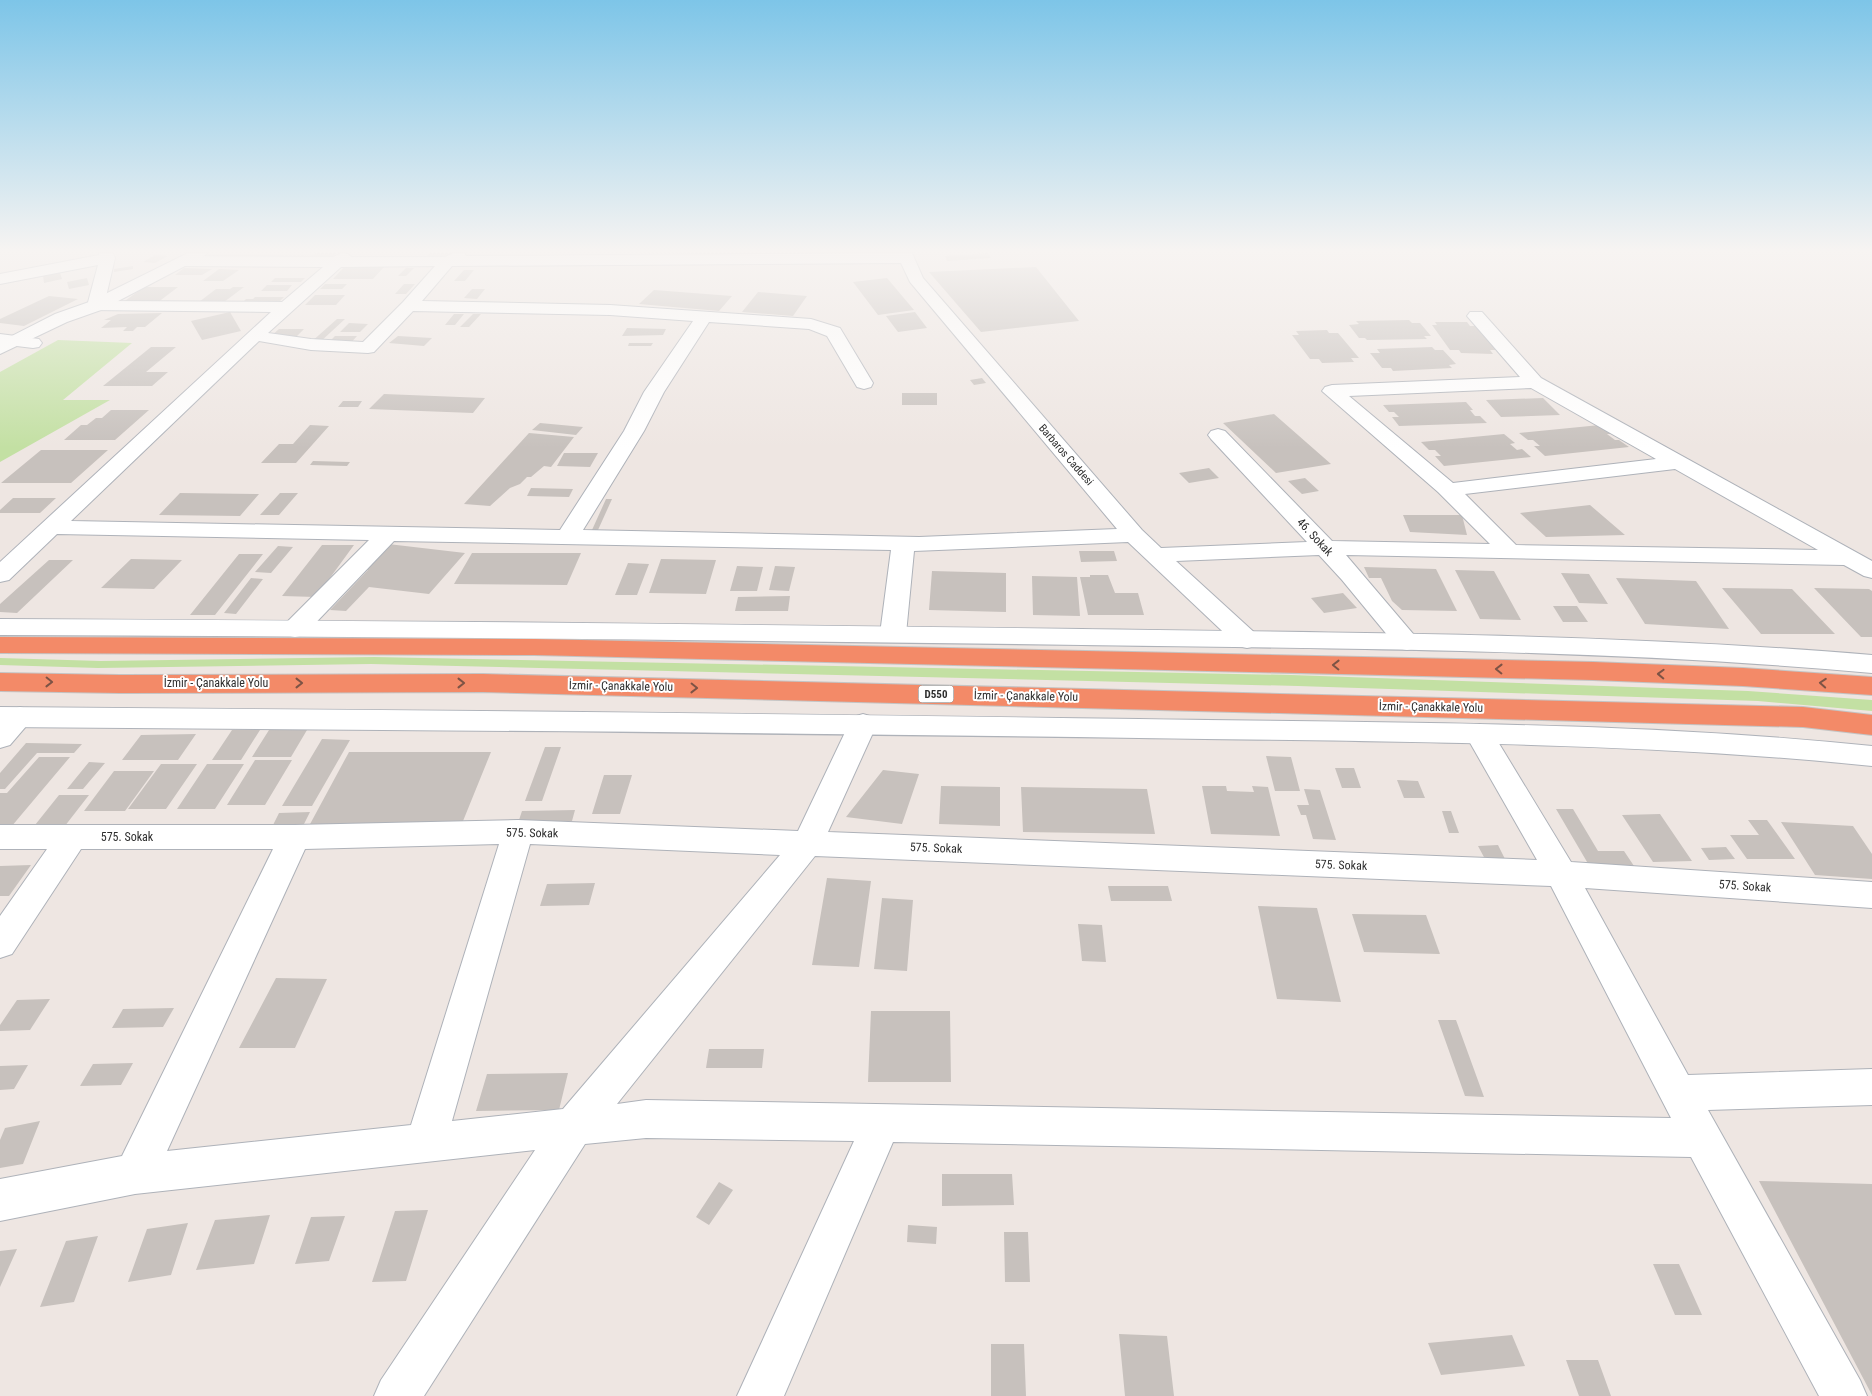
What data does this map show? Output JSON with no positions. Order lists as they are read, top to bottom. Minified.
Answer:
{"streets":{"highway":["İzmir - Çanakkale Yolu","D550"],"street":["Barbaros Caddesi","46. Sokak","575. Sokak"]}}
